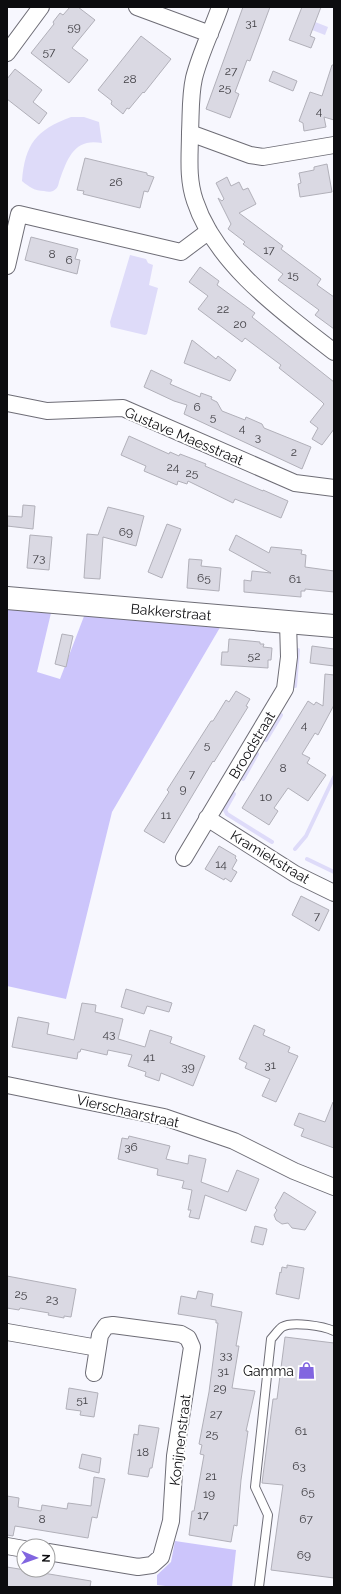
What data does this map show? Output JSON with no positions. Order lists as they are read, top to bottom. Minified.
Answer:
{"streets":{"street":["Gustave Maesstraat","Bakkerstraat","Broodstraat","Kramiekstraat","Vierschaarstraat","Konijnenstraat"]},"crossings":[["Bakkerstraat","Broodstraat"],["Broodstraat","Kramiekstraat"]],"places":{"shop":["Gamma"]},"house_numbers":["31","59","57","27","28","25","4","26","17","8","6","15","22","20","6","5","4","3","2","24","25","69","73","65","61","52","4","5","8","7","9","10","11","14","7","43","41","31","39","36","25","23","33","31","29","51","27","61","25","18","63","21","65","19","17","8","67","69"],"north":"right"}
